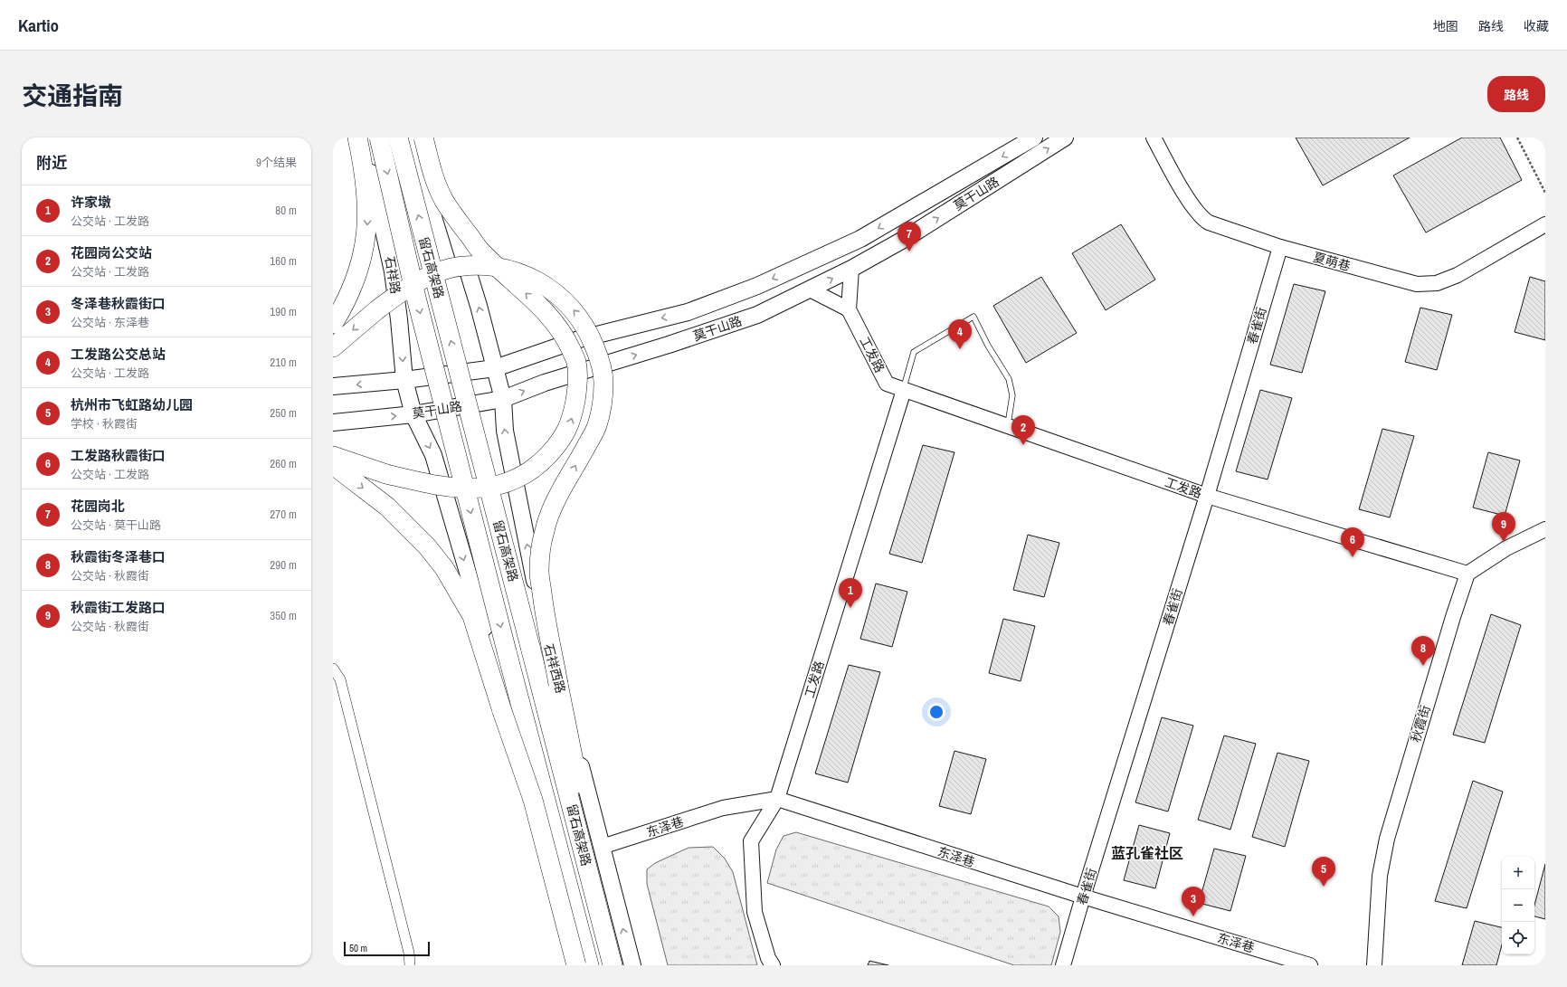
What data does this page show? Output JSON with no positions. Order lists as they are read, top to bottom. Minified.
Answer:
{"streets":{"highway":["留石高架路"],"main road":["莫干山路","石祥路","石祥西路"],"street":["夏萌巷","春雀街","工发路","秋霞街","东泽巷"]},"crossings":[["莫干山路","石祥路"],["莫干山路","石祥西路"],["夏萌巷","春雀街"],["春雀街","工发路"],["春雀街","东泽巷"],["工发路","秋霞街"],["工发路","东泽巷"],["石祥西路","东泽巷"]],"districts":["蓝孔雀社区"],"scale_bar":"50 m","page":{"header":"Kartio","nav":["地图","路线","收藏"],"title":"交通指南","buttons":"路线","heading":["附近","9个结果"],"list":[{"mark":"1","name":"许家墩","note":"公交站 · 工发路","value":"80 m"},{"mark":"2","name":"花园岗公交站","note":"公交站 · 工发路","value":"160 m"},{"mark":"3","name":"冬泽巷秋霞街口","note":"公交站 · 东泽巷","value":"190 m"},{"mark":"4","name":"工发路公交总站","note":"公交站 · 工发路","value":"210 m"},{"mark":"5","name":"杭州市飞虹路幼儿园","note":"学校 · 秋霞街","value":"250 m"},{"mark":"6","name":"工发路秋霞街口","note":"公交站 · 工发路","value":"260 m"},{"mark":"7","name":"花园岗北","note":"公交站 · 莫干山路","value":"270 m"},{"mark":"8","name":"秋霞街冬泽巷口","note":"公交站 · 秋霞街","value":"290 m"},{"mark":"9","name":"秋霞街工发路口","note":"公交站 · 秋霞街","value":"350 m"}],"pins":["7","4","2","9","6","1","8","5","3"],"map_buttons":["+","−"],"scale":"50 m"}}
